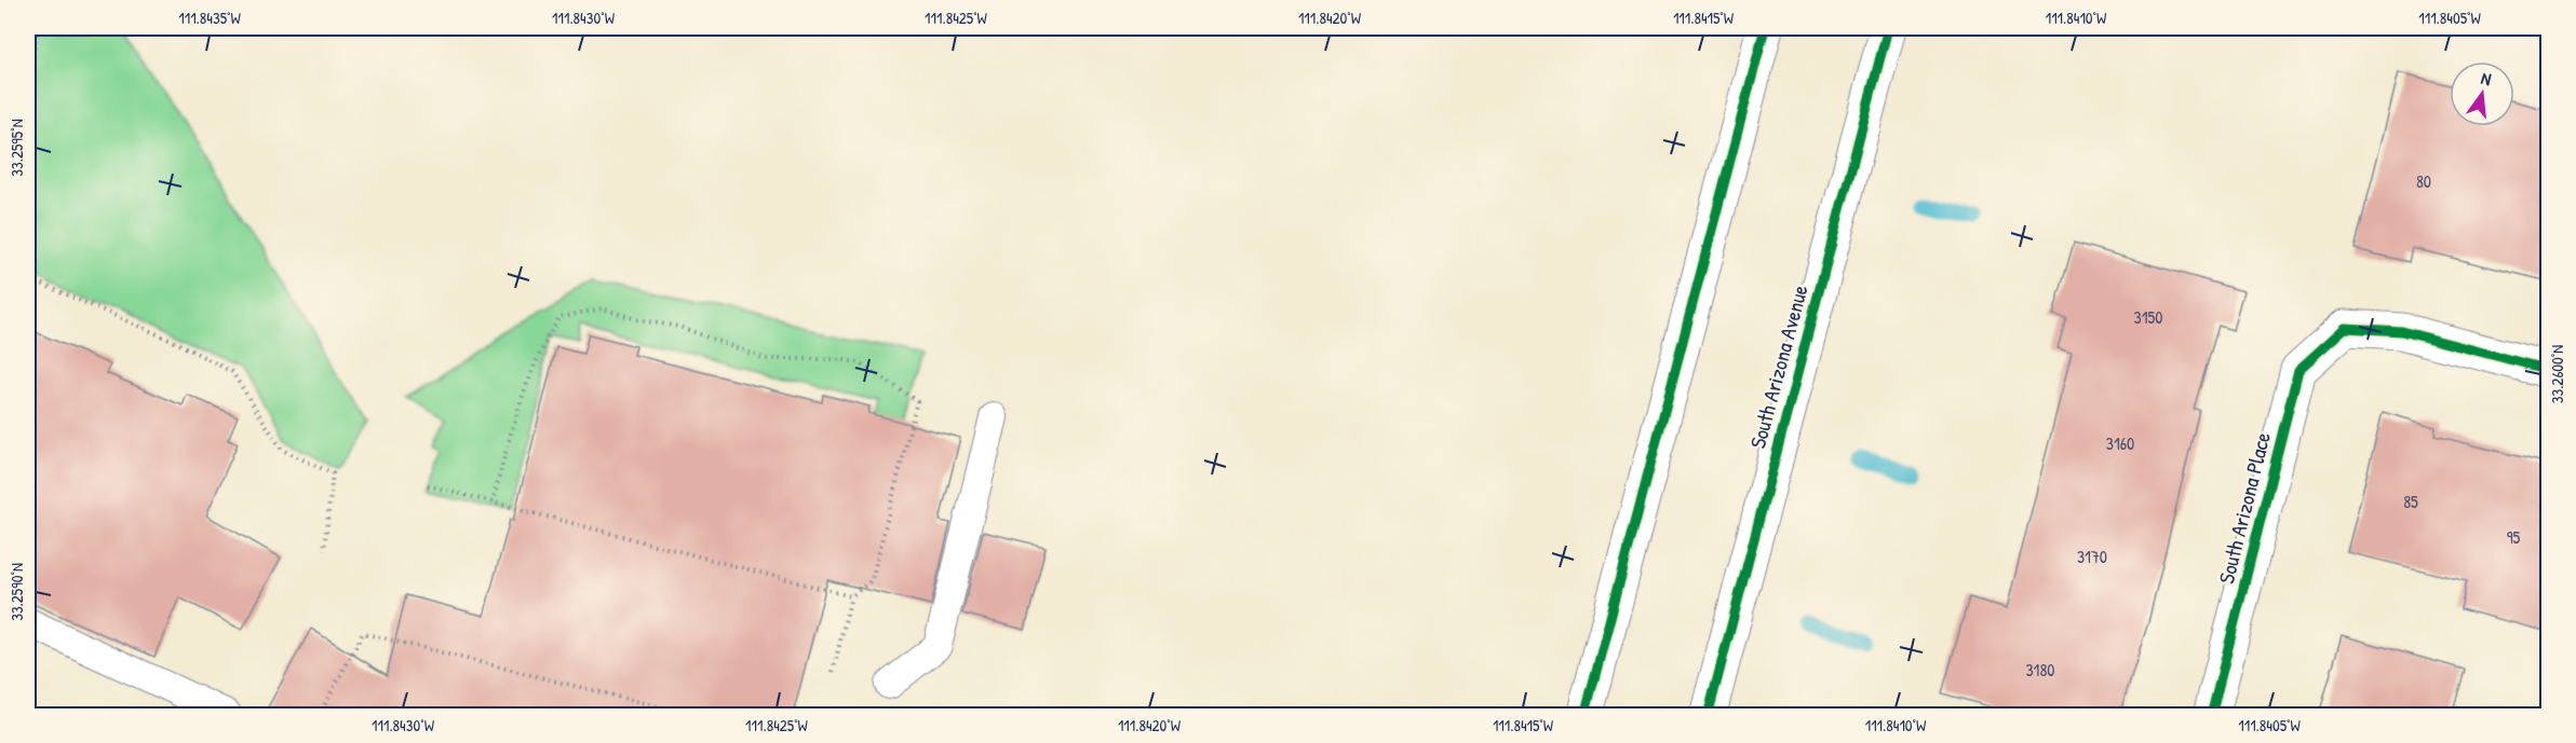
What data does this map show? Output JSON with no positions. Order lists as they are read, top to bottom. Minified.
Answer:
{"streets":{"main road":["South Arizona Avenue","South Arizona Place"]},"house_numbers":["80","3150","3160","85","95","3170","3180"],"north":"top","coordinates":["111.8435°W","111.8430°W","111.8425°W","111.8420°W","111.8415°W","111.8410°W","111.8405°W","33.2595°N","33.2600°N","33.2590°N"]}
